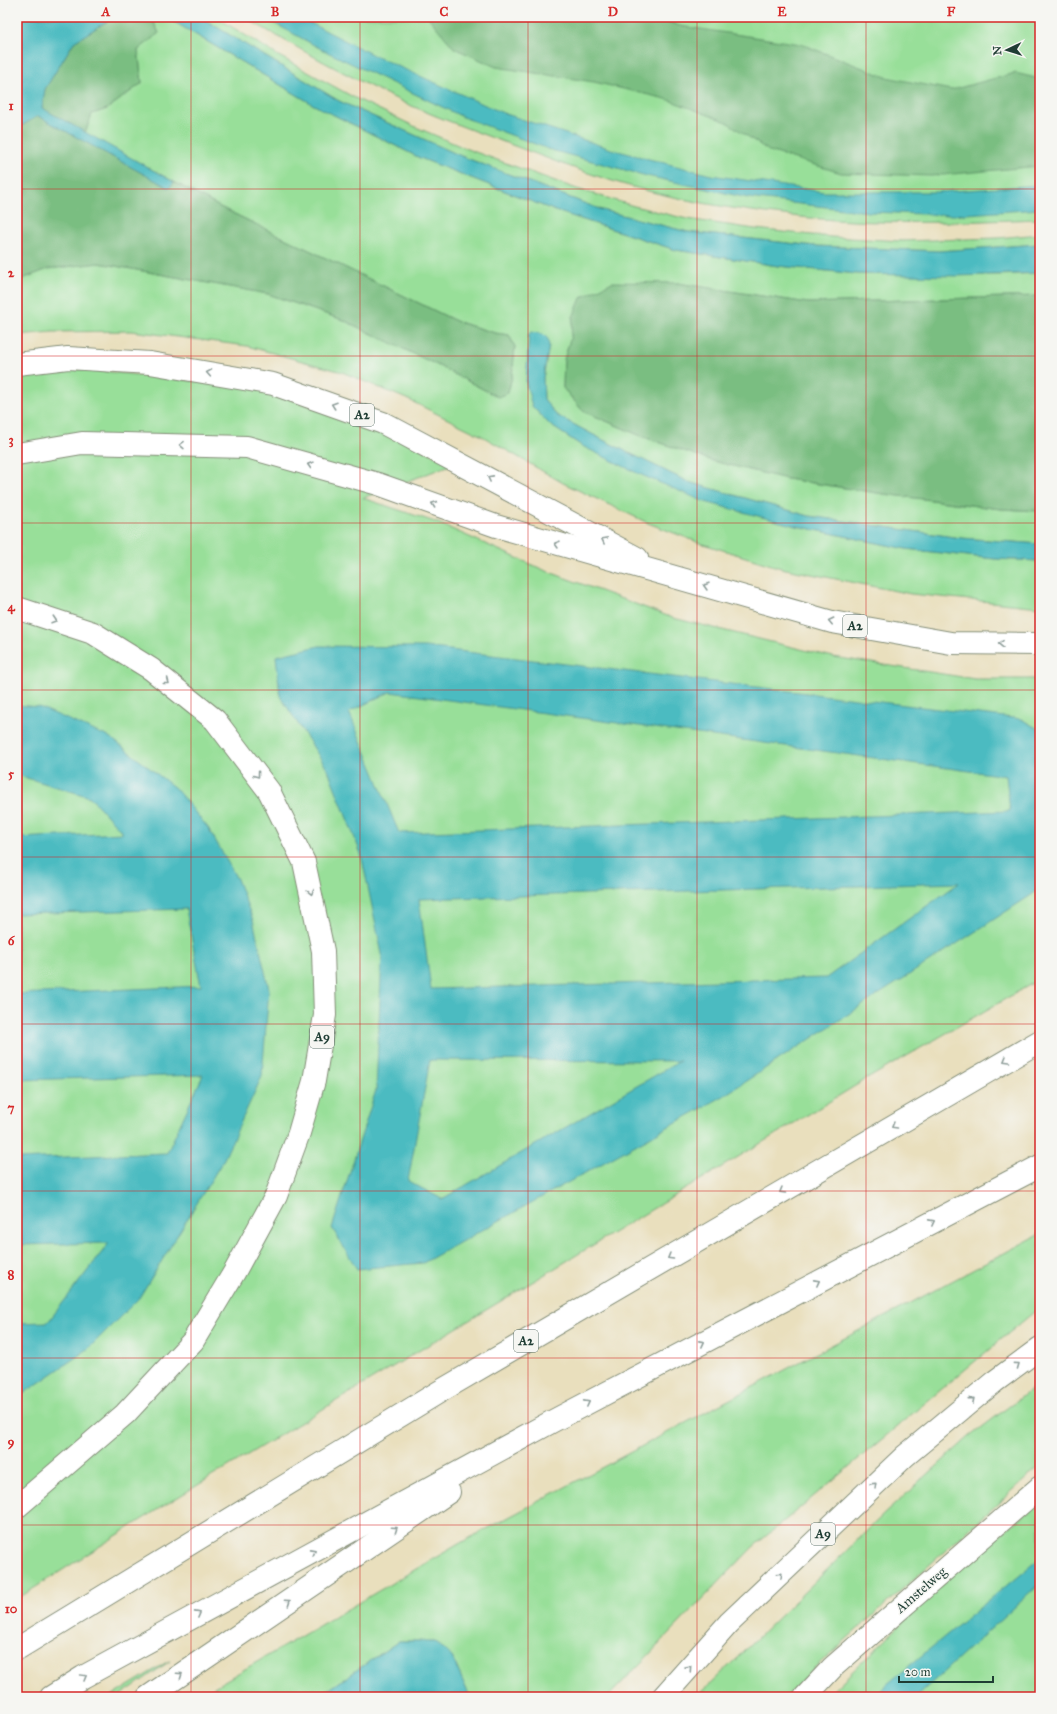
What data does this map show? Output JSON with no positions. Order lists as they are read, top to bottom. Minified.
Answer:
{"streets":{"main road":["A2","A9","Amstelweg"]},"scale_bar":"20 m","north":"left","grid":{"columns":["A","B","C","D","E","F"],"rows":["1","2","3","4","5","6","7","8","9","10"]}}
